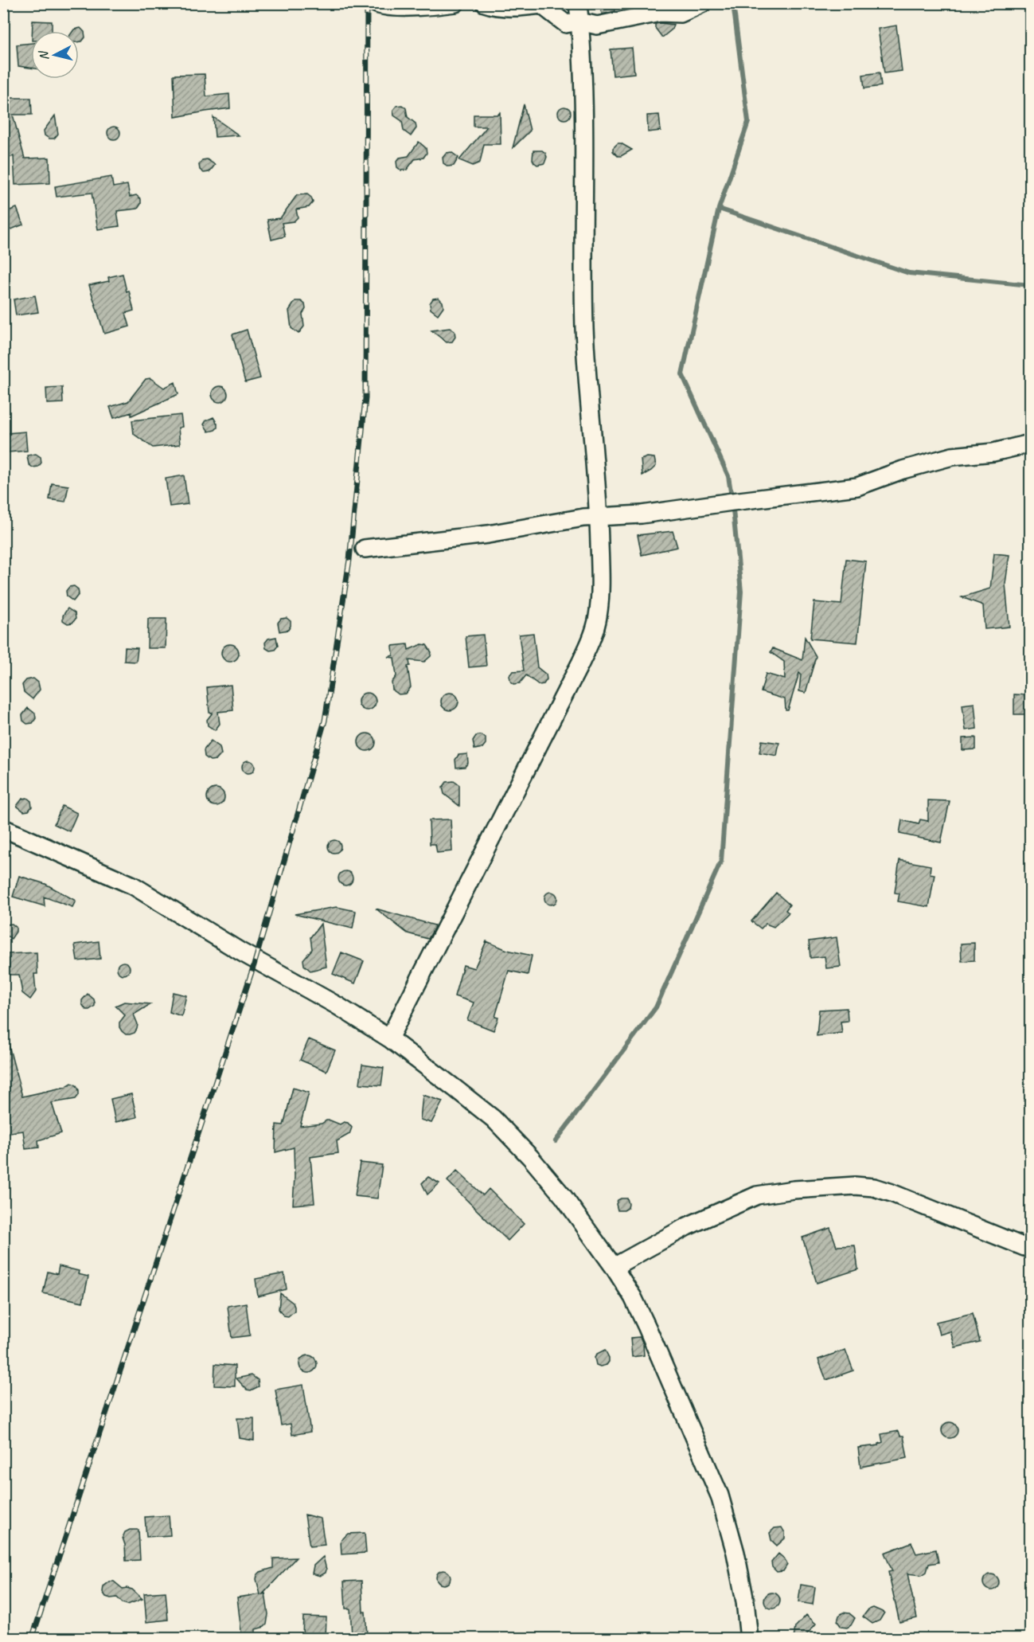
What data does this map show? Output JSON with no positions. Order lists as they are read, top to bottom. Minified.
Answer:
{"north":"left"}
